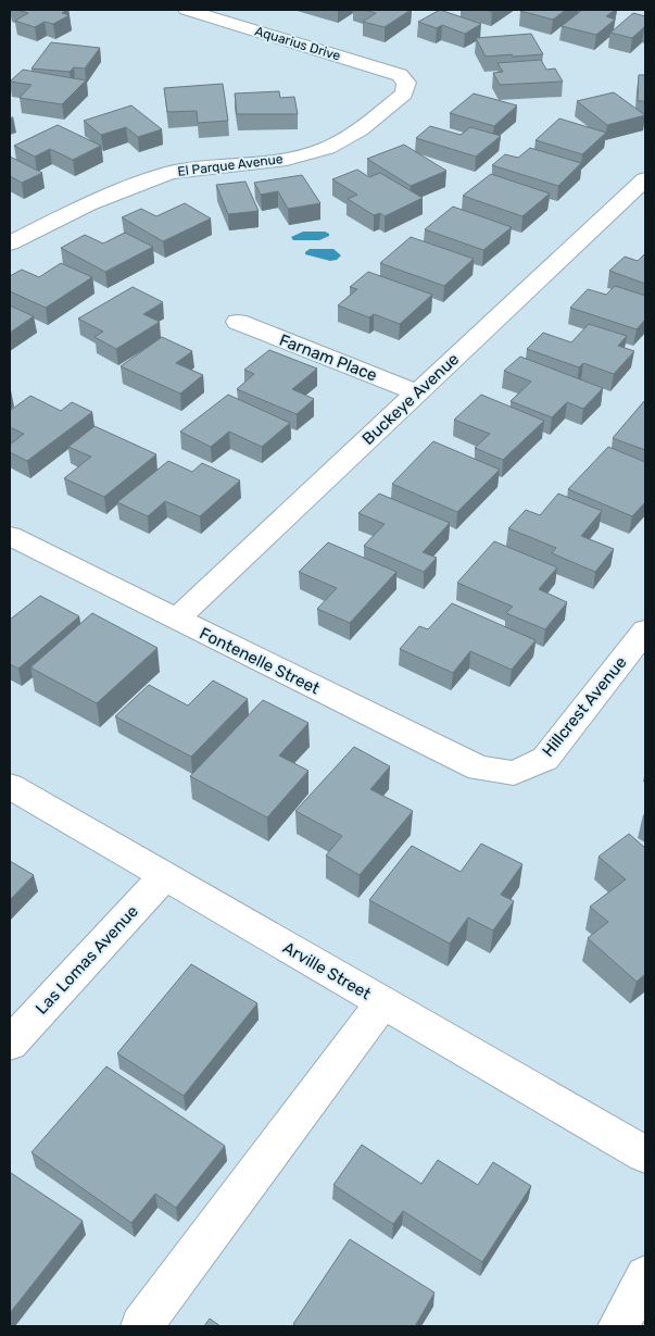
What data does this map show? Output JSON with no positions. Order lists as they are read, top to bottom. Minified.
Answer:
{"streets":{"street":["Aquarius Drive","El Parque Avenue","Farnam Place","Buckeye Avenue","Fontenelle Street","Hillcrest Avenue","Las Lomas Avenue","Arville Street"]},"crossings":[["Aquarius Drive","El Parque Avenue"],["Farnam Place","Buckeye Avenue"],["Buckeye Avenue","Fontenelle Street"],["Fontenelle Street","Hillcrest Avenue"],["Las Lomas Avenue","Arville Street"]]}
